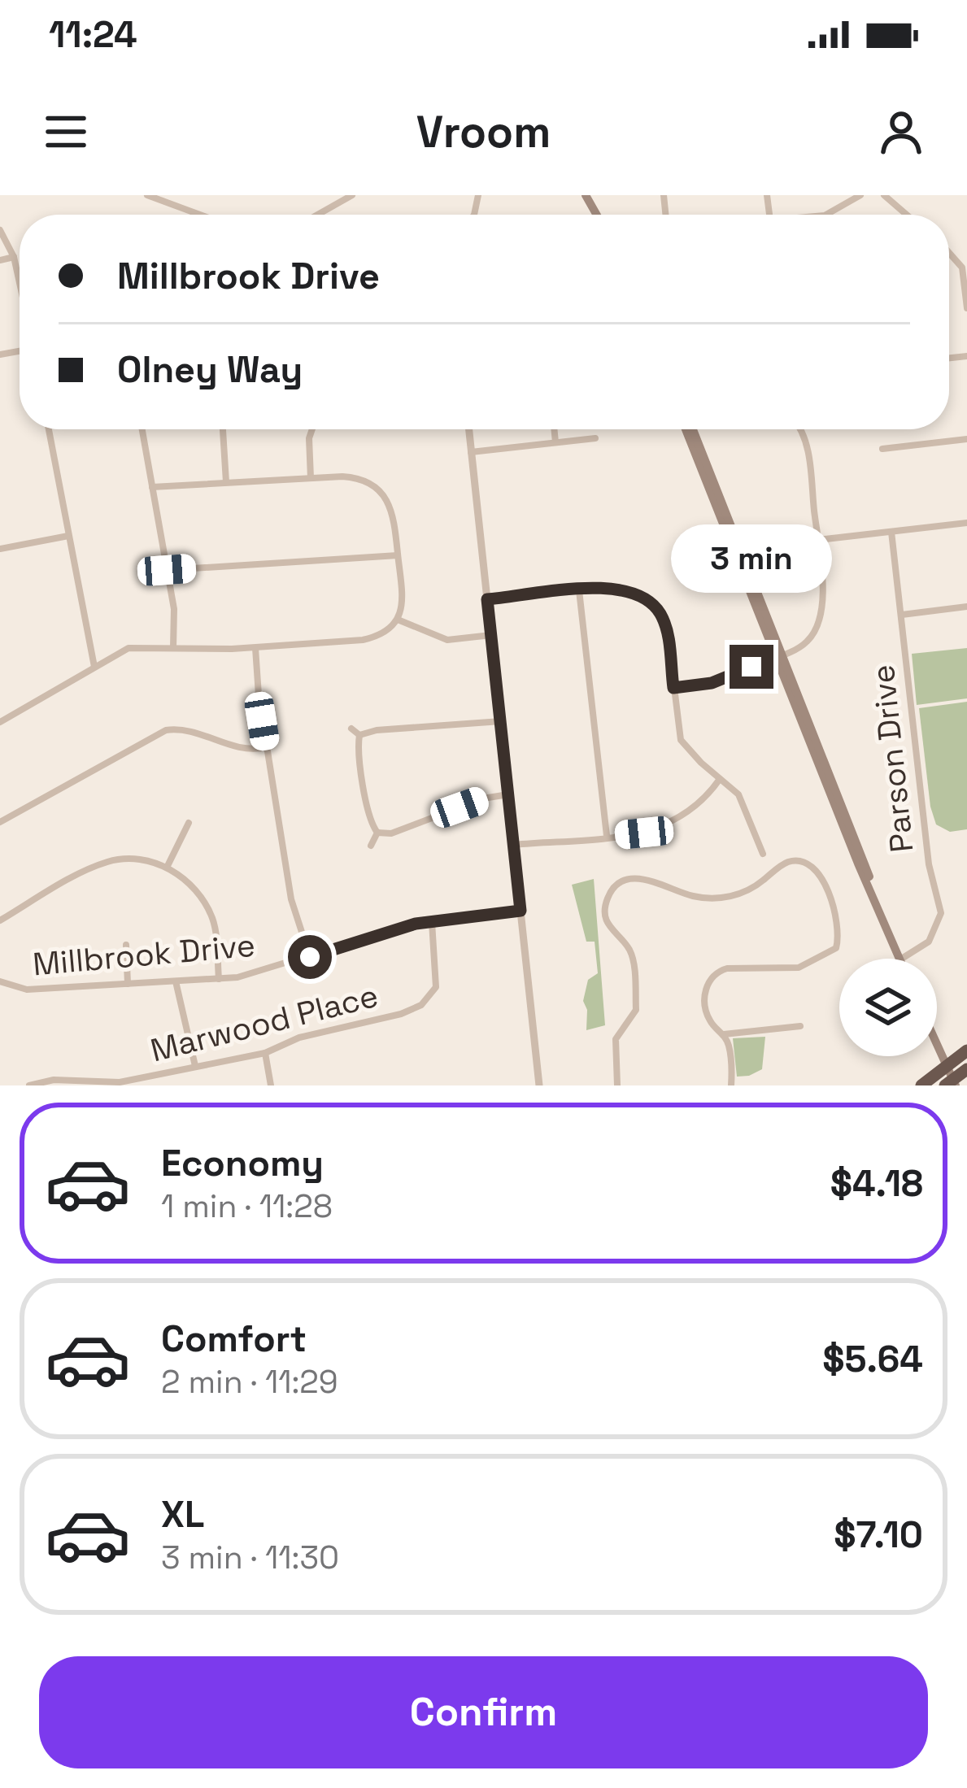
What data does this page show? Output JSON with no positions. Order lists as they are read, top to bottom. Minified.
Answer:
{"streets":{"street":["Parson Drive","Millbrook Drive","Marwood Place"]},"crossings":[["Millbrook Drive","Marwood Place"]],"page":{"status":"11:24","header":"Vroom","banner":["Millbrook Drive","Olney Way"],"bubble":"3 min","list":[{"name":"Economy","note":"1 min · 11:28","value":"$4.18"},{"name":"Comfort","note":"2 min · 11:29","value":"$5.64"},{"name":"XL","note":"3 min · 11:30","value":"$7.10"}],"buttons":"Confirm"}}
